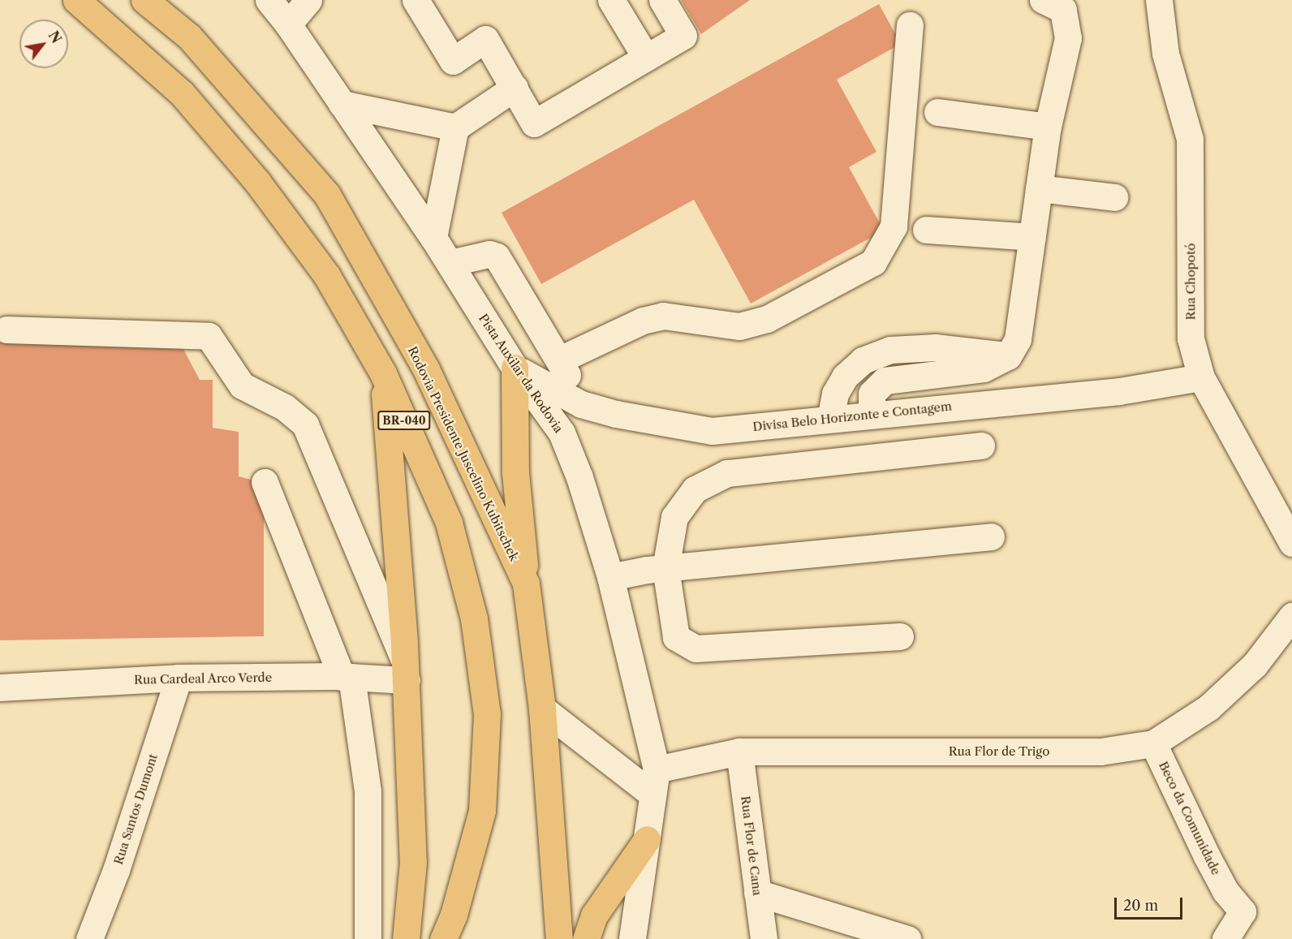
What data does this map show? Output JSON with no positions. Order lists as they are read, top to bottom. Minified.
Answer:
{"streets":{"highway":["BR-040","Rodovia Presidente Juscelino Kubitschek"],"street":["Rua Chopotó","Pista Auxilar da Rodovia","Divisa Belo Horizonte e Contagem","Rua Cardeal Arco Verde","Rua Flor de Trigo","Rua Santos Dumont","Beco da Comunidade","Rua Flor de Cana"]},"crossings":[["Rua Chopotó","Divisa Belo Horizonte e Contagem"],["Pista Auxilar da Rodovia","Divisa Belo Horizonte e Contagem"],["Pista Auxilar da Rodovia","Rua Flor de Trigo"],["Rua Cardeal Arco Verde","Rua Santos Dumont"],["Rua Flor de Trigo","Beco da Comunidade"],["Rua Flor de Trigo","Rua Flor de Cana"]],"scale_bar":"20 m","north":"top right"}
